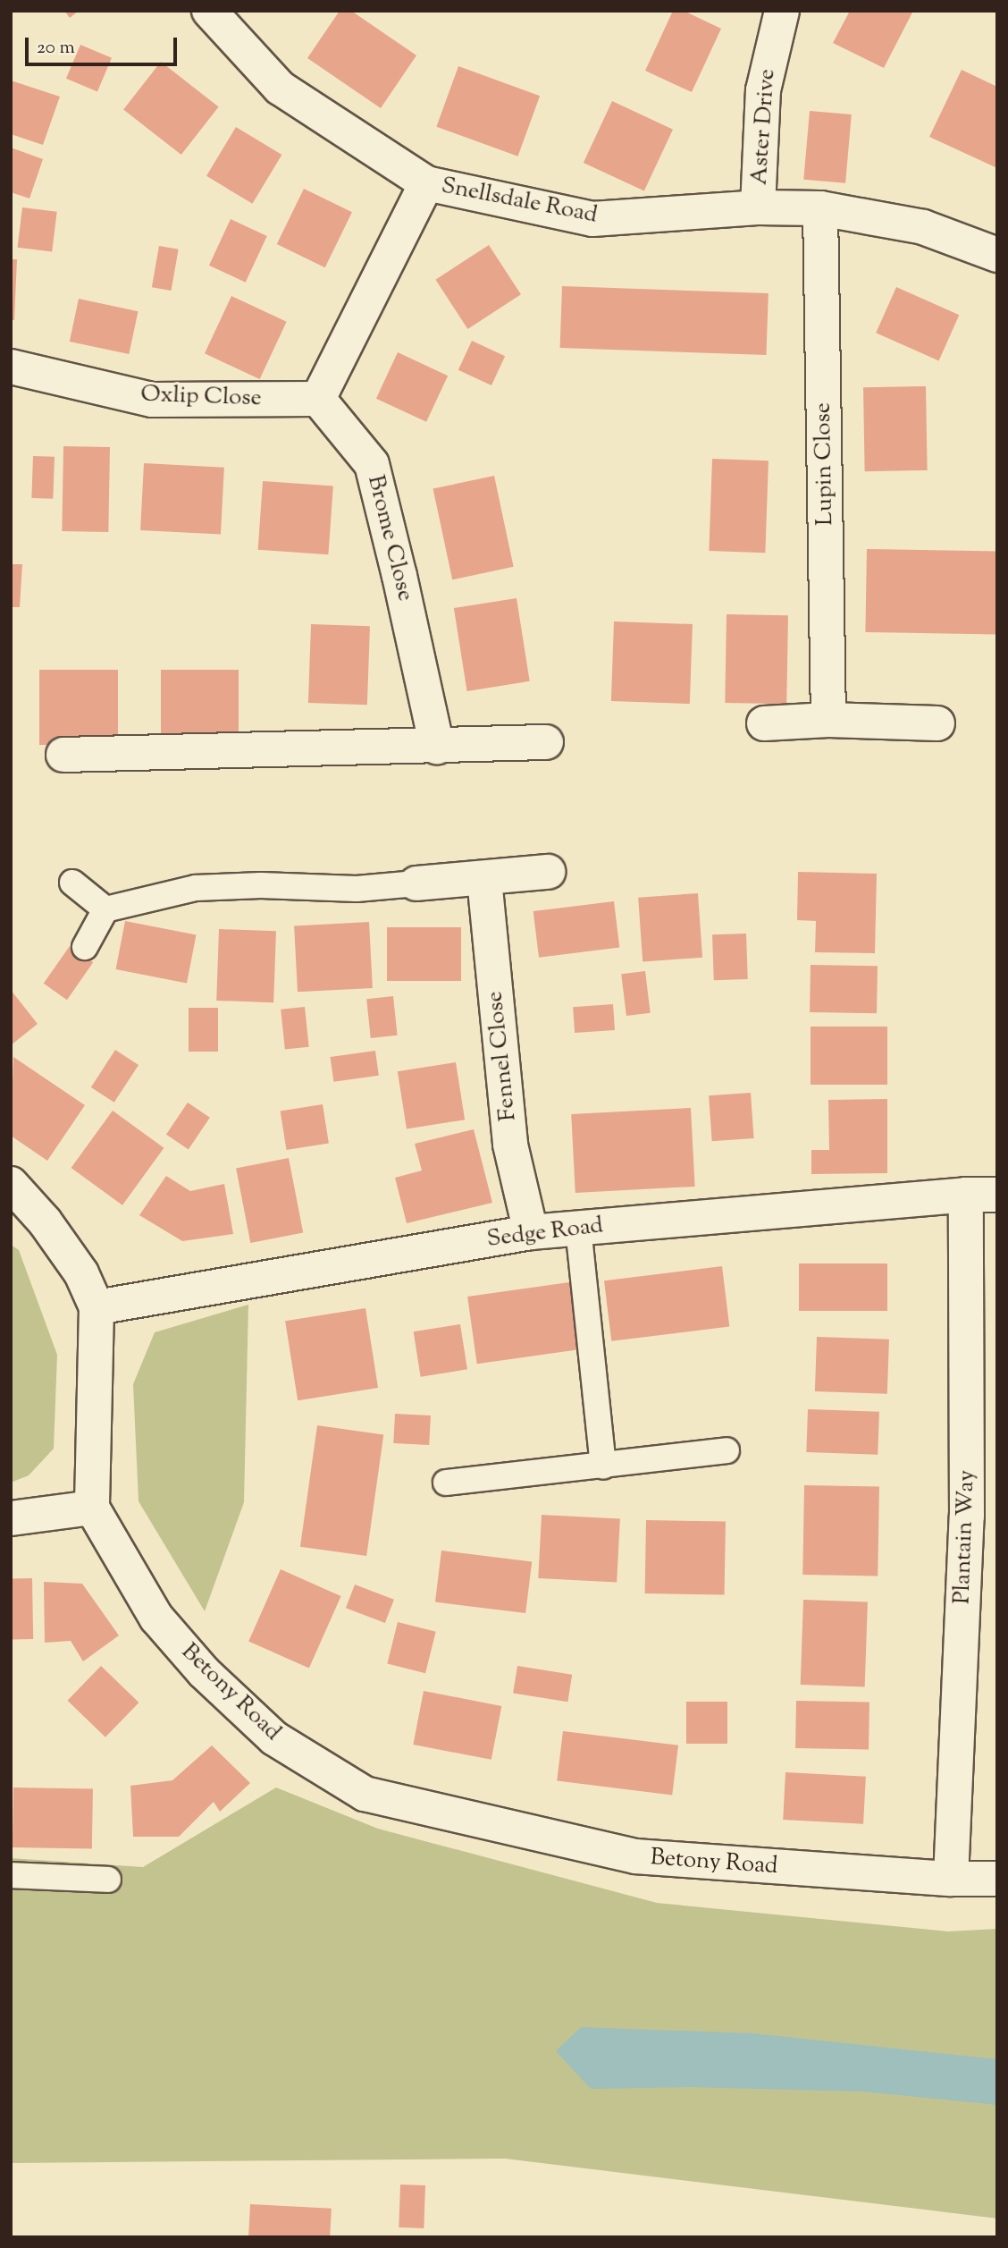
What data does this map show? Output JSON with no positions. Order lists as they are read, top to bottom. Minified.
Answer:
{"streets":{"street":["Aster Drive","Snellsdale Road","Oxlip Close","Lupin Close","Brome Close","Fennel Close","Sedge Road","Plantain Way","Betony Road"]},"crossings":[["Aster Drive","Snellsdale Road"],["Snellsdale Road","Lupin Close"],["Oxlip Close","Brome Close"],["Fennel Close","Sedge Road"],["Sedge Road","Plantain Way"],["Plantain Way","Betony Road"]],"scale_bar":"20 m"}
